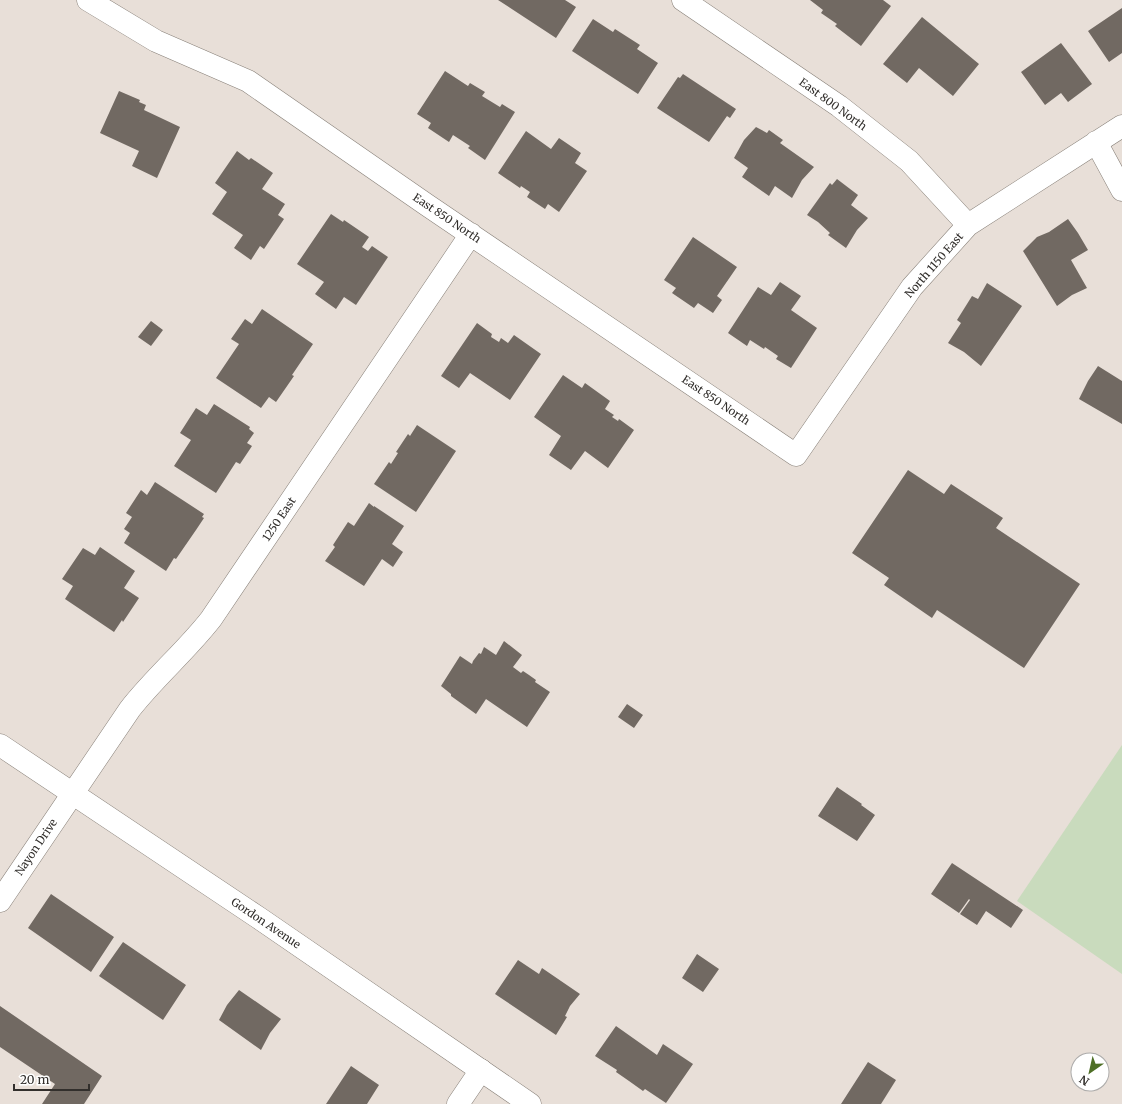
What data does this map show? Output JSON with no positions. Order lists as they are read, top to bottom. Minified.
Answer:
{"streets":{"street":["East 800 North","East 850 North","North 1150 East","1250 East","Nayon Drive","Gordon Avenue"]},"crossings":[["East 800 North","North 1150 East"],["East 850 North","North 1150 East"],["East 850 North","1250 East"],["1250 East","Nayon Drive"],["1250 East","Gordon Avenue"],["Nayon Drive","Gordon Avenue"]],"scale_bar":"20 m","north":"bottom left"}
